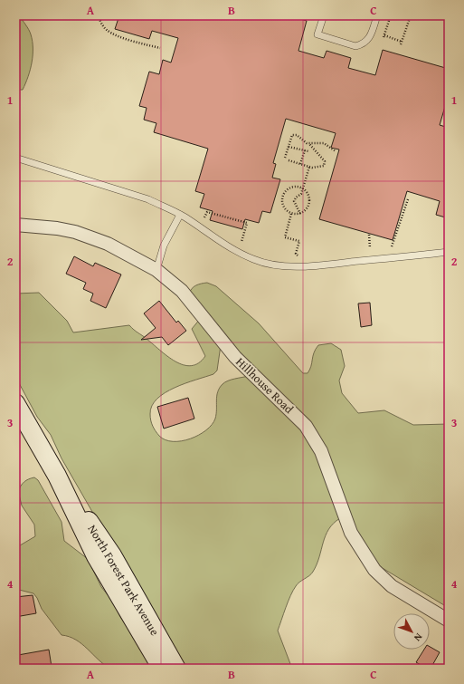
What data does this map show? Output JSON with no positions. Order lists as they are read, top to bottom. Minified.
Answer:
{"streets":{"main road":["North Forest Park Avenue"],"street":["Hillhouse Road"]},"north":"bottom right","grid":{"columns":["A","B","C"],"rows":["1","2","3","4"]}}
